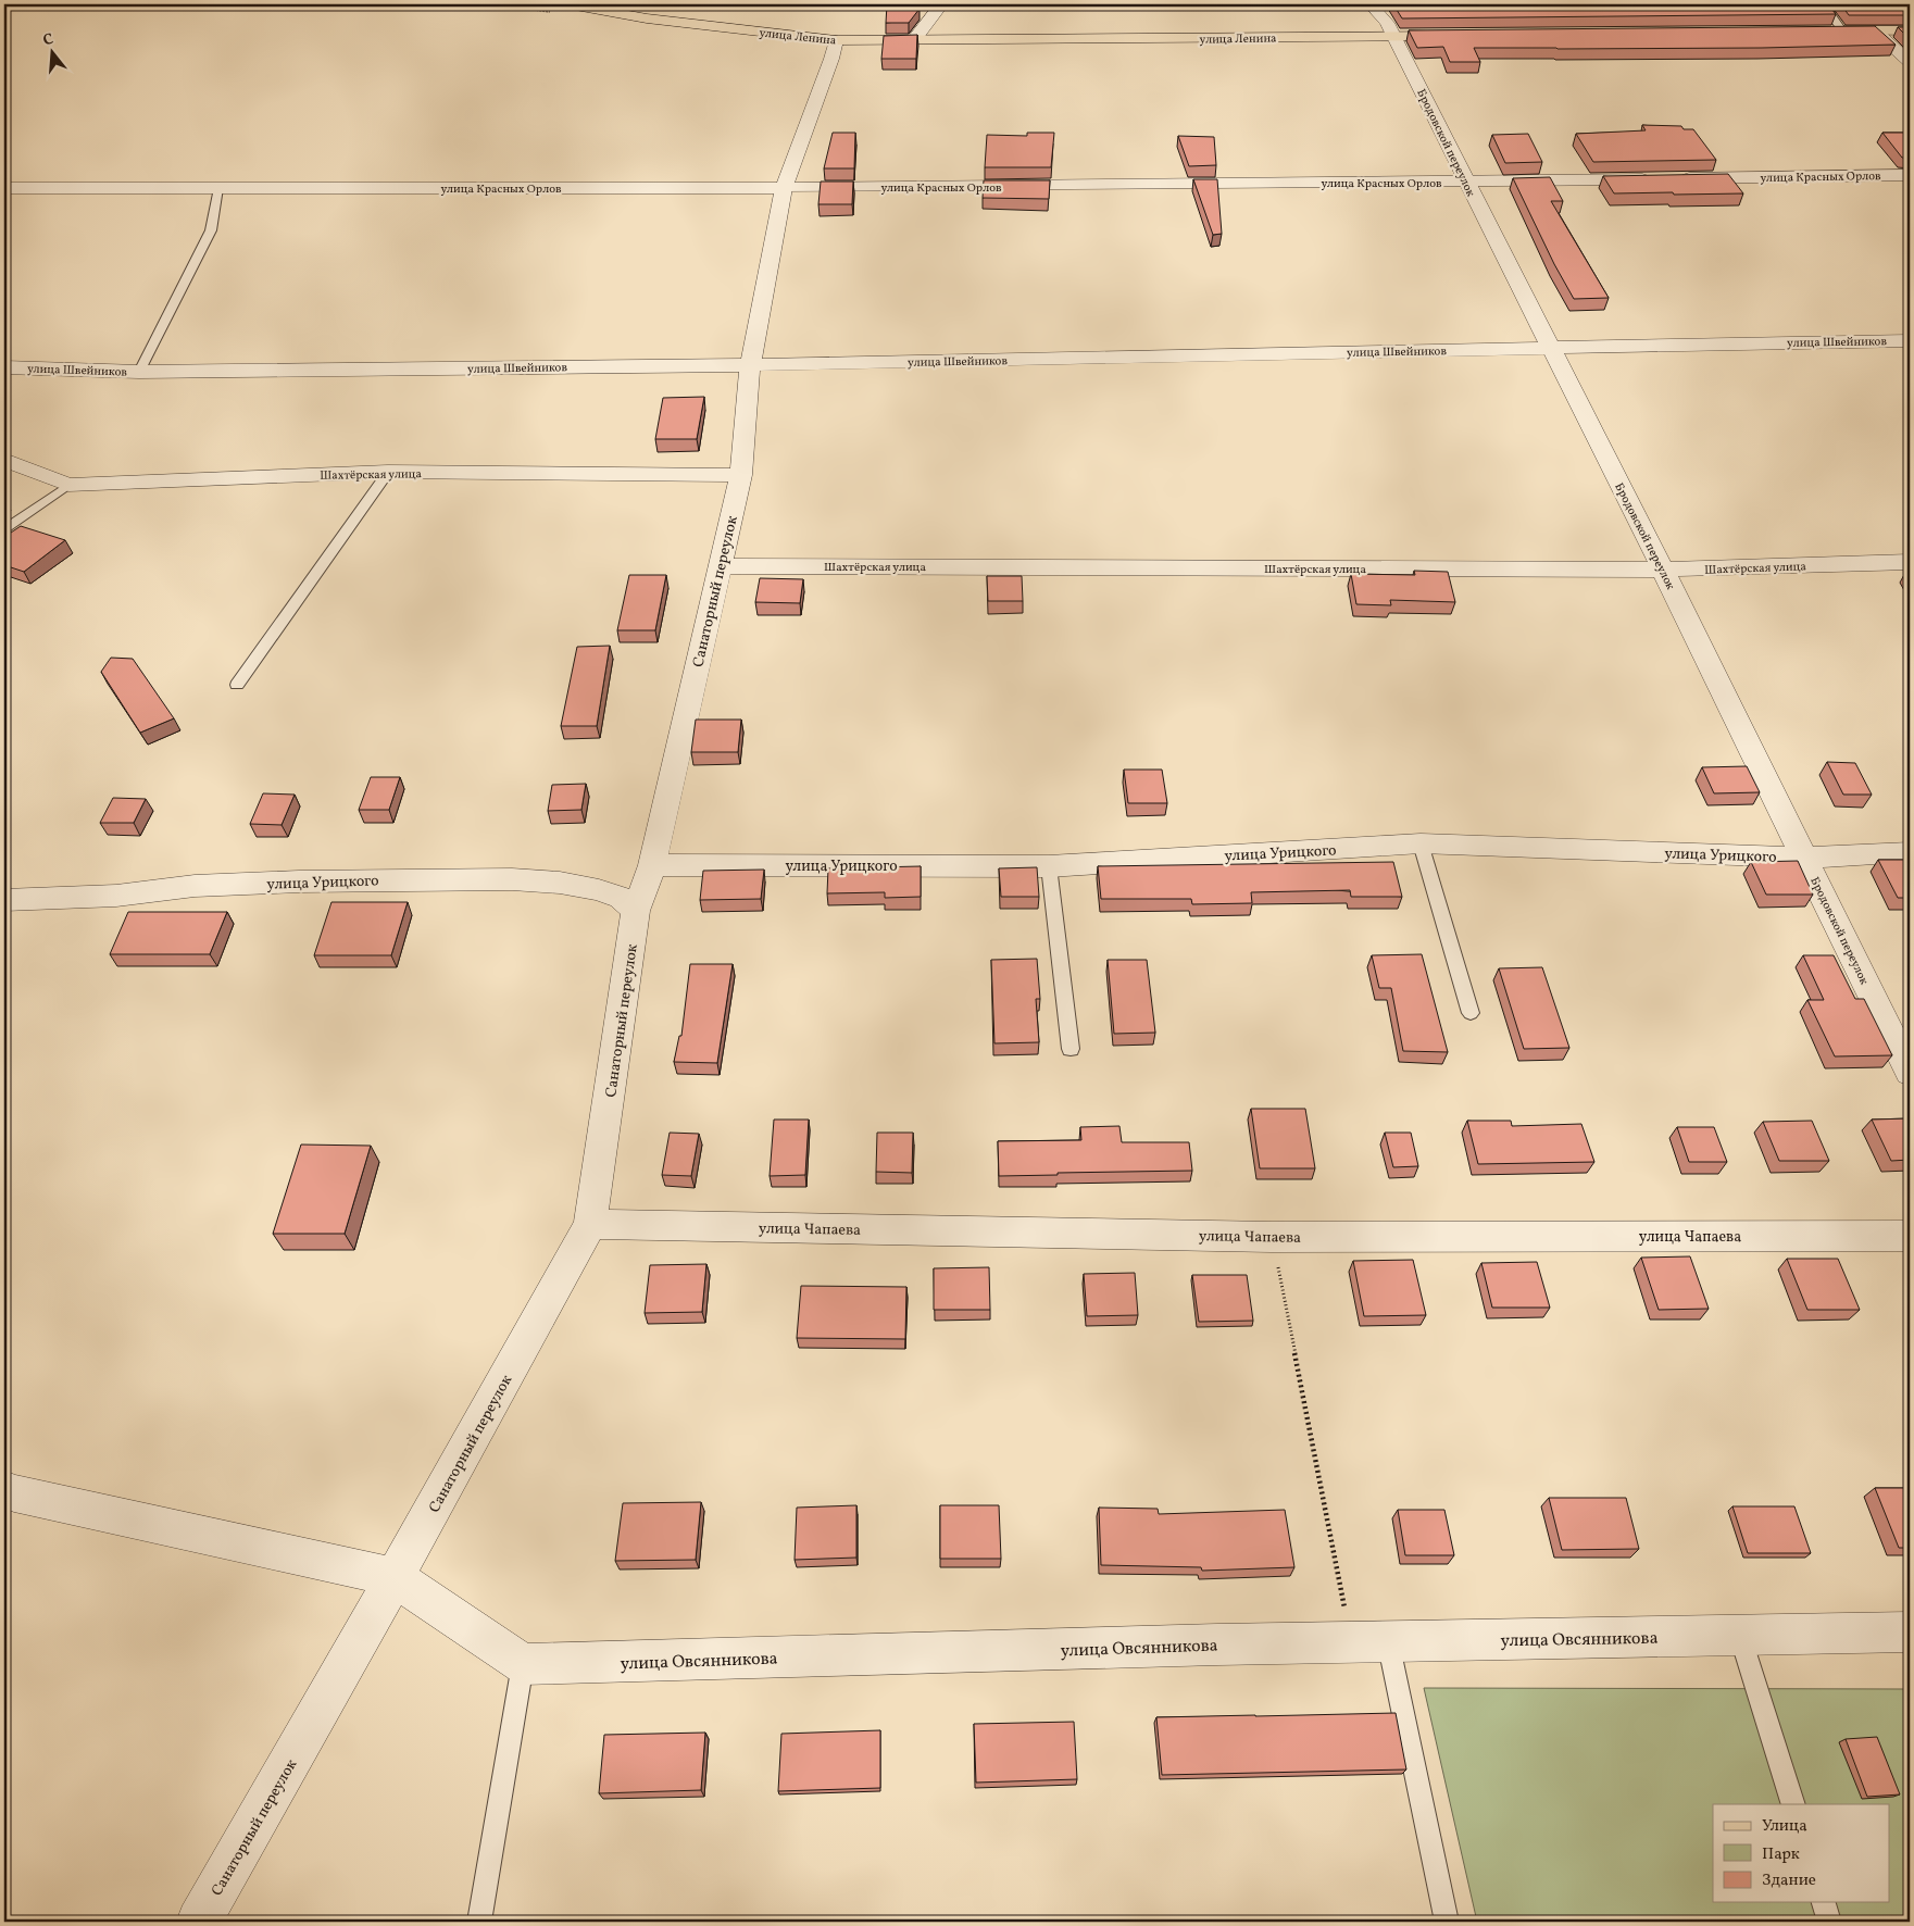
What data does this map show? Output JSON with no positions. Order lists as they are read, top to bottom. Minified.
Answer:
{"streets":{"main road":["улица Ленина"],"street":["Бродовской переулок","улица Красных Орлов","улица Швейников","Шахтёрская улица","Санаторный переулок","улица Урицкого","улица Чапаева","улица Овсянникова"]},"crossings":[["улица Ленина","Бродовской переулок"],["улица Ленина","Санаторный переулок"],["Бродовской переулок","улица Красных Орлов"],["Бродовской переулок","улица Швейников"],["Бродовской переулок","Шахтёрская улица"],["Бродовской переулок","улица Урицкого"],["улица Красных Орлов","Санаторный переулок"],["улица Швейников","Санаторный переулок"],["Шахтёрская улица","Санаторный переулок"],["Санаторный переулок","улица Урицкого"],["Санаторный переулок","улица Чапаева"]],"legend":["Улица","Парк","Здание"],"north":"top"}
